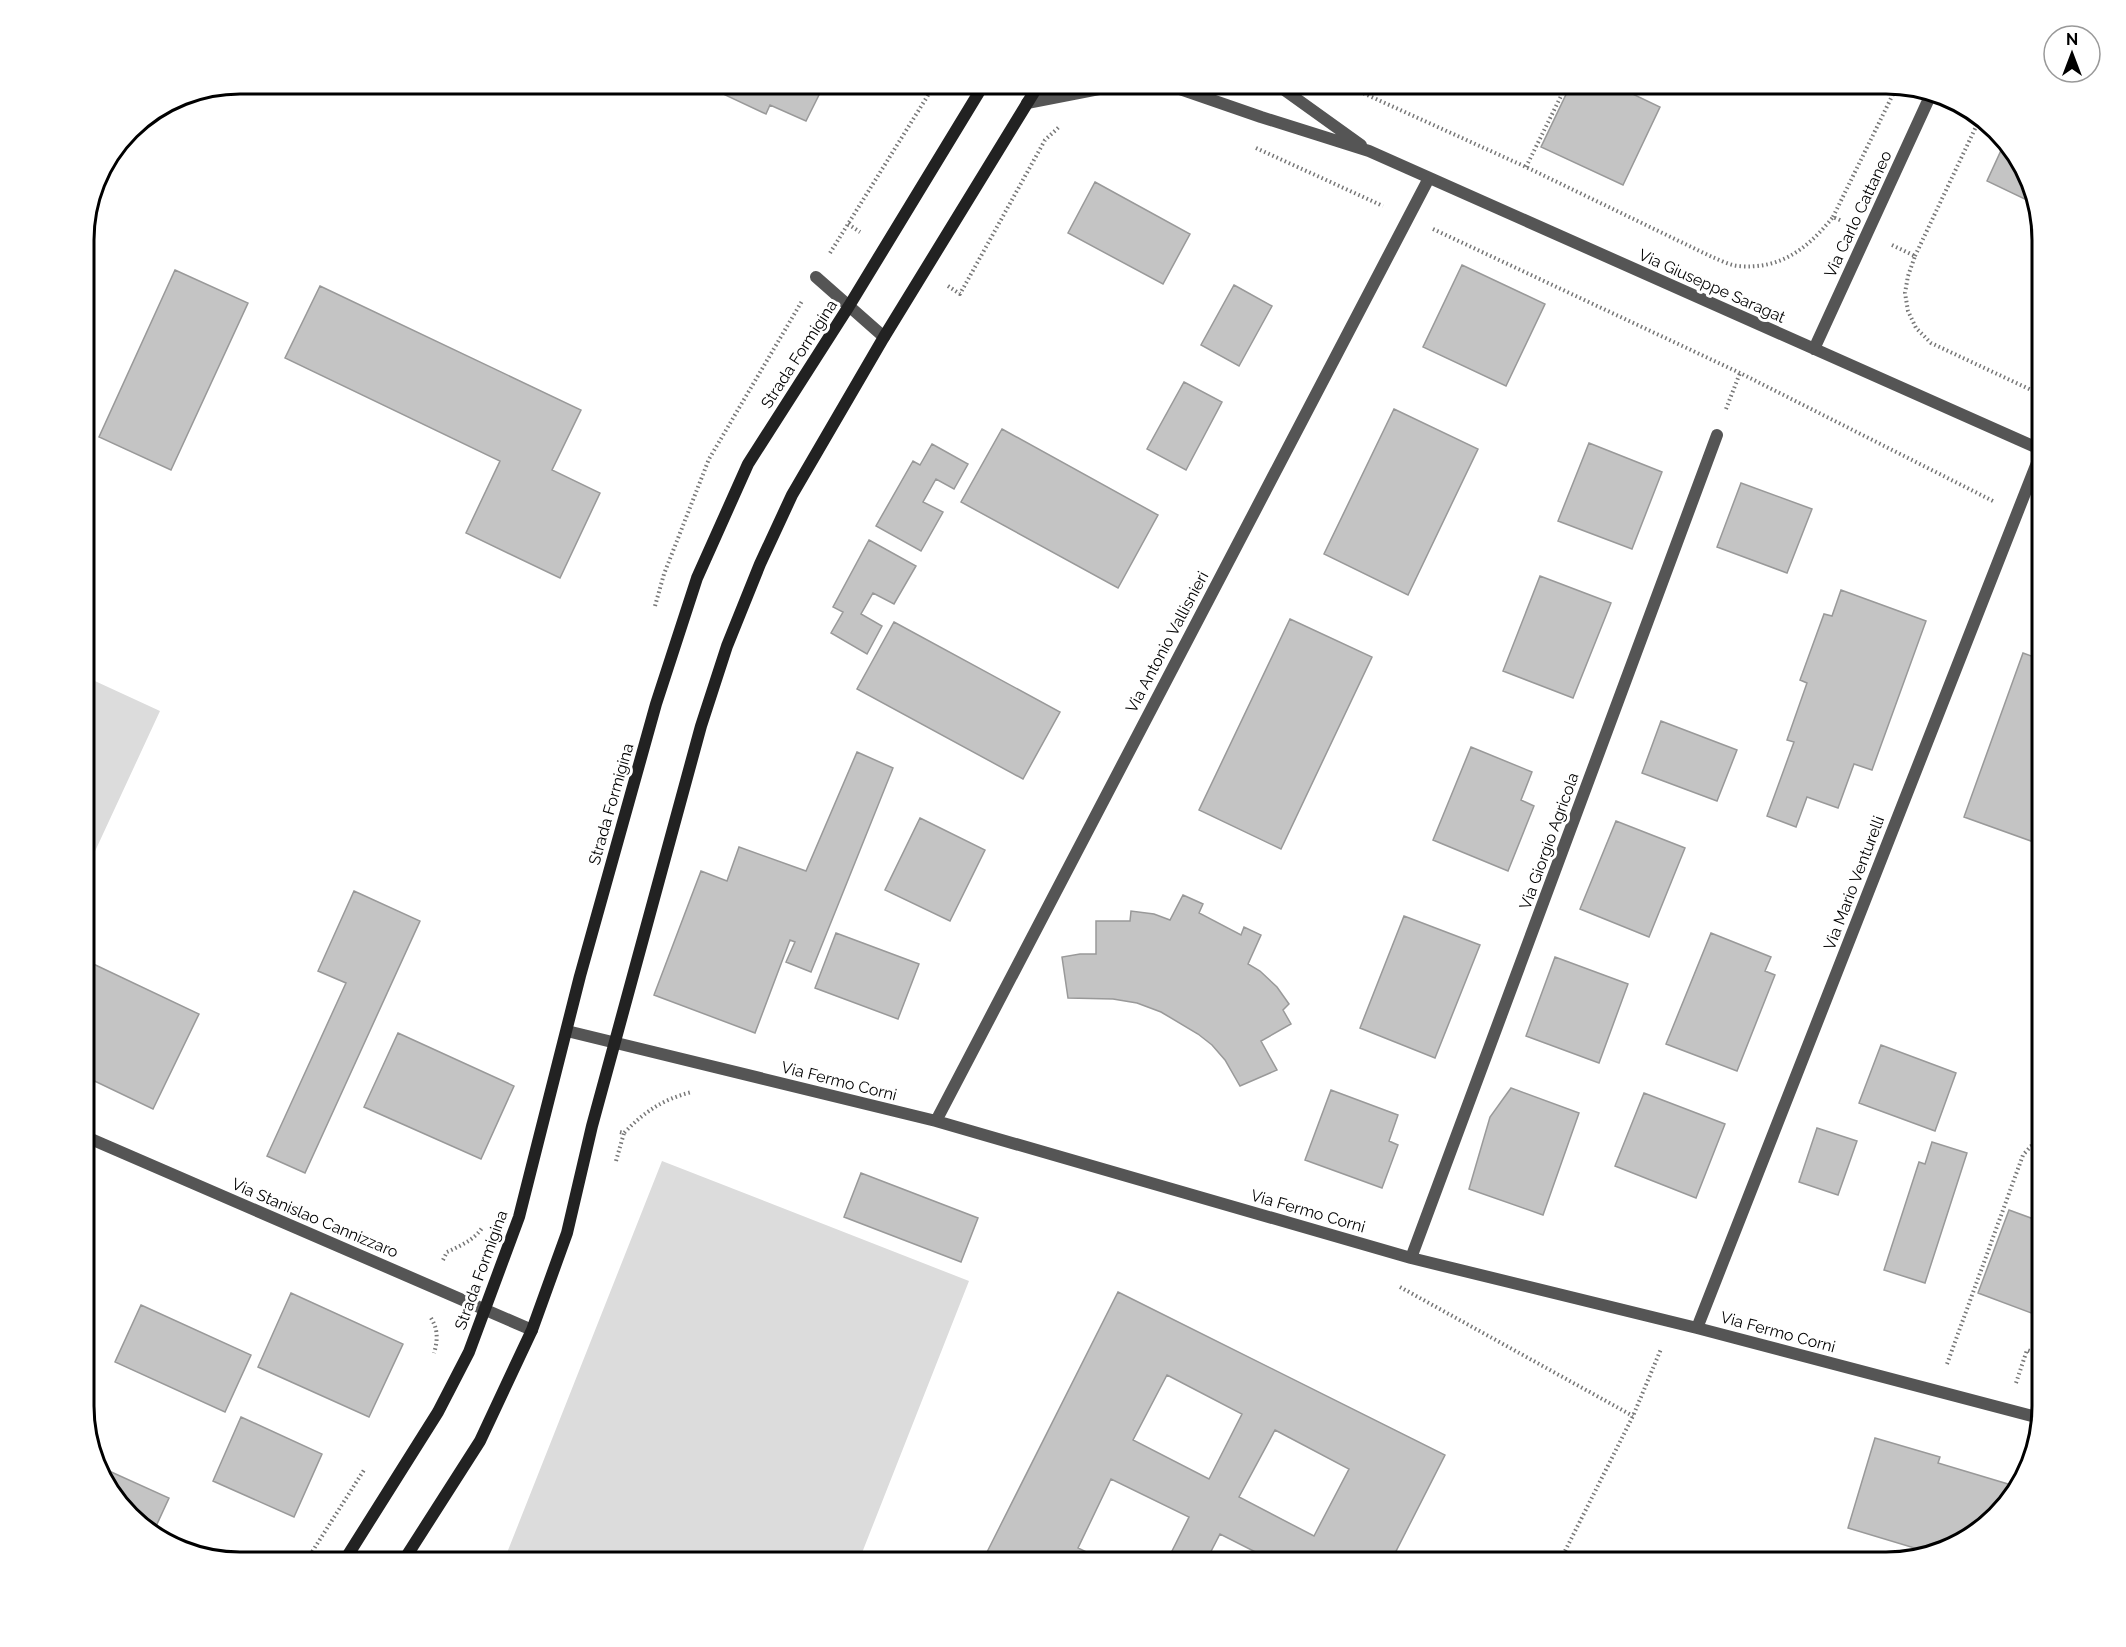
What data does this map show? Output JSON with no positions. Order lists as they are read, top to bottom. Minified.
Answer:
{"streets":{"street":["Via Carlo Cattaneo","Via Giuseppe Saragat","Strada Formigina","Via Antonio Vallisnieri","Via Giorgio Agricola","Via Mario Venturelli","Via Fermo Corni","Via Stanislao Cannizzaro"]},"crossings":[["Via Carlo Cattaneo","Via Giuseppe Saragat"],["Via Giuseppe Saragat","Via Antonio Vallisnieri"],["Strada Formigina","Via Fermo Corni"],["Strada Formigina","Via Stanislao Cannizzaro"],["Via Antonio Vallisnieri","Via Fermo Corni"],["Via Giorgio Agricola","Via Fermo Corni"],["Via Mario Venturelli","Via Fermo Corni"]],"north":"top"}
